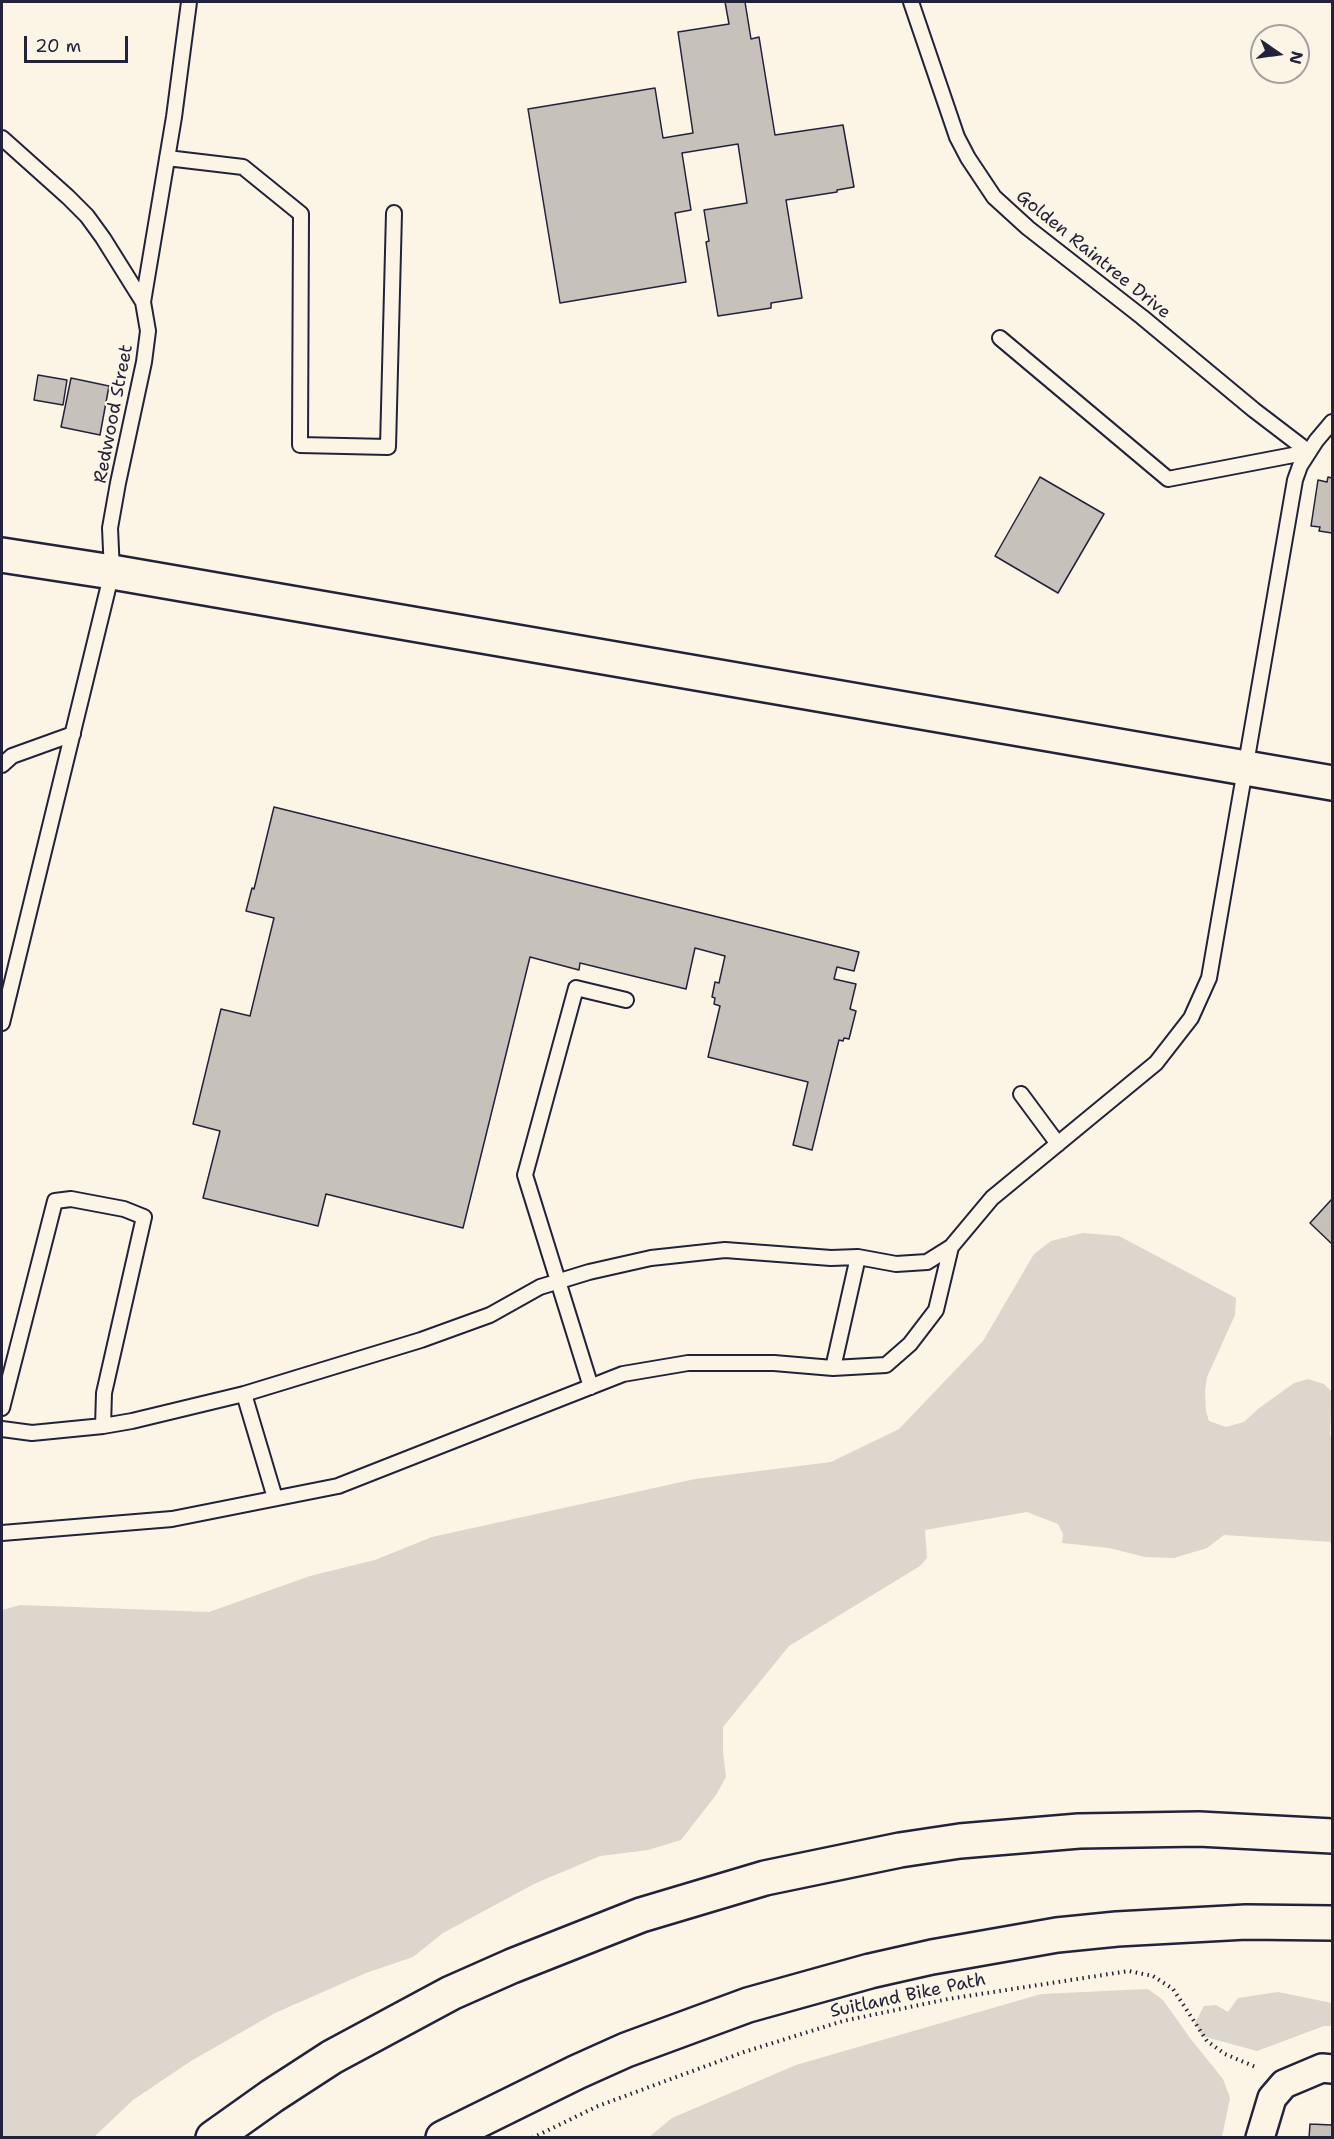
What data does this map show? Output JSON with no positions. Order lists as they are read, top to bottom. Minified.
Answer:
{"streets":{"lane":["Golden Raintree Drive","Redwood Street"],"path":["Suitland Bike Path"]},"scale_bar":"20 m","north":"right"}
